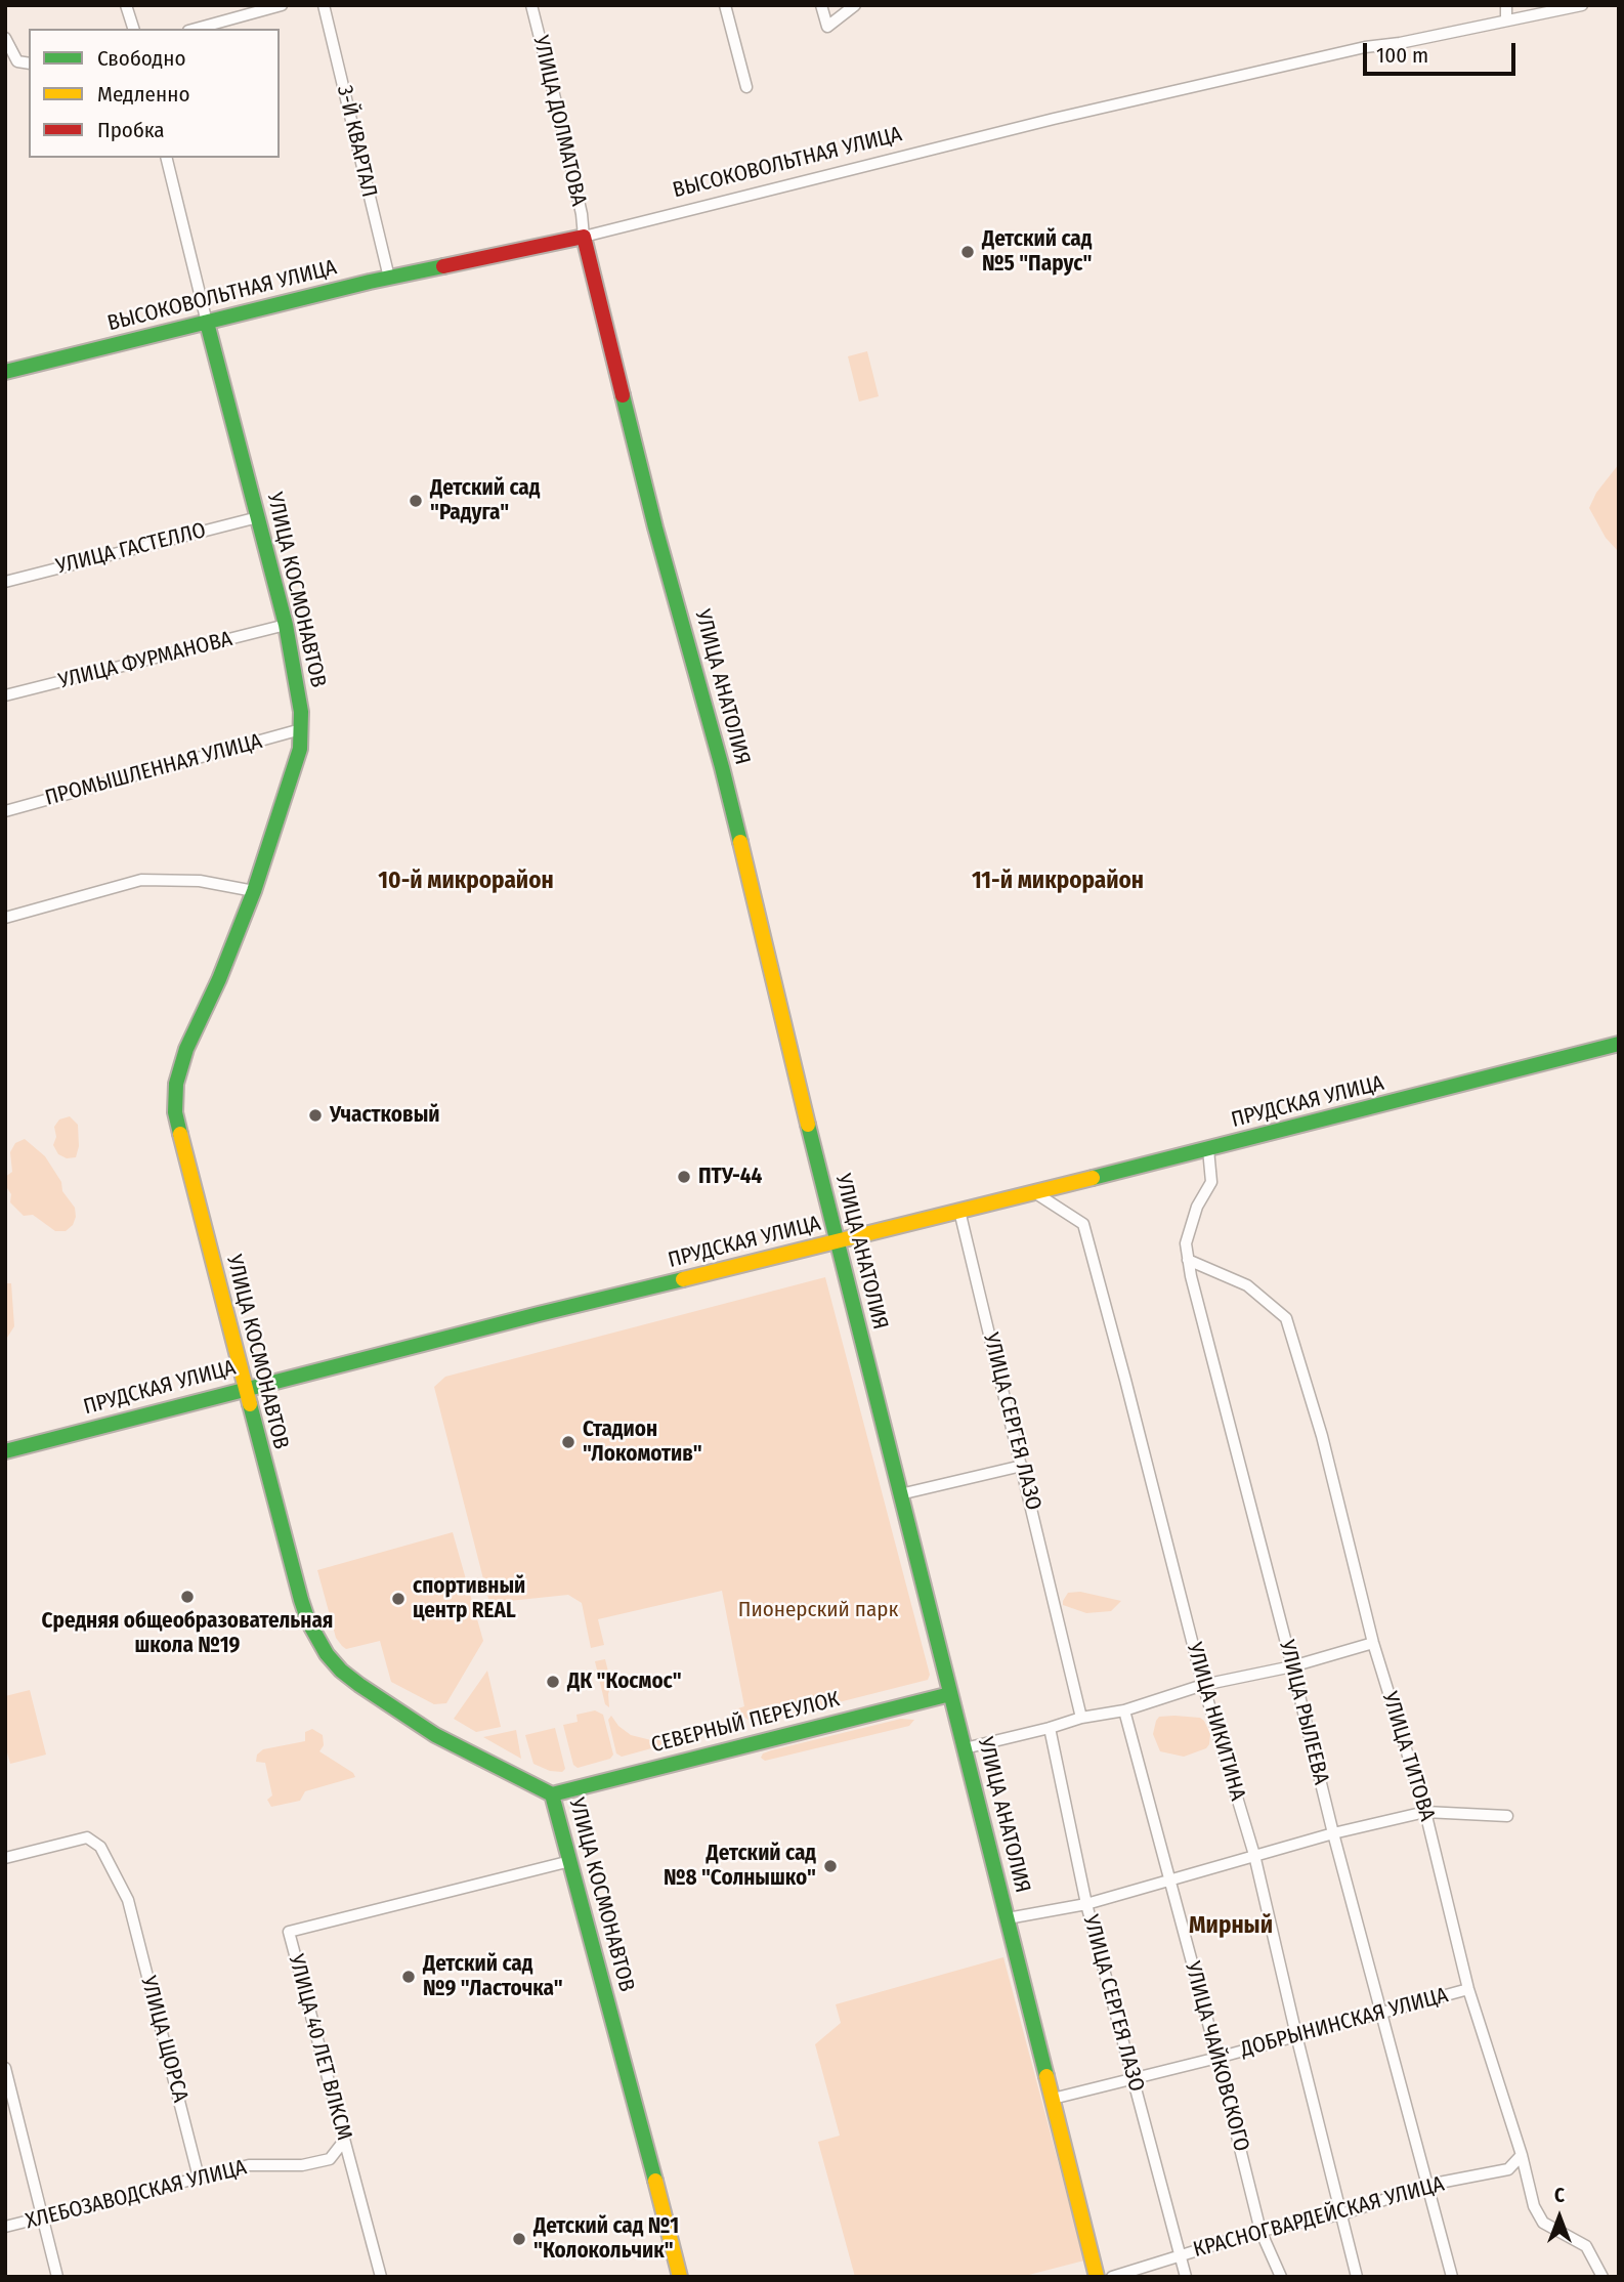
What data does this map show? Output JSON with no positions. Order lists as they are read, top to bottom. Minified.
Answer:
{"streets":{"street":["УЛИЦА ДОЛМАТОВА","3-Й КВАРТАЛ","ВЫСОКОВОЛЬТНАЯ УЛИЦА","УЛИЦА ГАСТЕЛЛО","УЛИЦА КОСМОНАВТОВ","УЛИЦА ФУРМАНОВА","УЛИЦА АНАТОЛИЯ","ПРОМЫШЛЕННАЯ УЛИЦА","ПРУДСКАЯ УЛИЦА","УЛИЦА СЕРГЕЯ ЛАЗО","УЛИЦА РЫЛЕЕВА","УЛИЦА НИКИТИНА","СЕВЕРНЫЙ ПЕРЕУЛОК","УЛИЦА ТИТОВА","ДОБРЫНИНСКАЯ УЛИЦА","УЛИЦА ЩОРСА","УЛИЦА 40 ЛЕТ ВЛКСМ","УЛИЦА ЧАЙКОВСКОГО","ХЛЕБОЗАВОДСКАЯ УЛИЦА","КРАСНОГВАРДЕЙСКАЯ УЛИЦА"]},"crossings":[["УЛИЦА ДОЛМАТОВА","ВЫСОКОВОЛЬТНАЯ УЛИЦА"],["УЛИЦА ДОЛМАТОВА","УЛИЦА АНАТОЛИЯ"],["3-Й КВАРТАЛ","ВЫСОКОВОЛЬТНАЯ УЛИЦА"],["ВЫСОКОВОЛЬТНАЯ УЛИЦА","УЛИЦА КОСМОНАВТОВ"],["ВЫСОКОВОЛЬТНАЯ УЛИЦА","УЛИЦА АНАТОЛИЯ"],["УЛИЦА ГАСТЕЛЛО","УЛИЦА КОСМОНАВТОВ"],["УЛИЦА КОСМОНАВТОВ","УЛИЦА ФУРМАНОВА"],["УЛИЦА КОСМОНАВТОВ","ПРОМЫШЛЕННАЯ УЛИЦА"],["УЛИЦА КОСМОНАВТОВ","ПРУДСКАЯ УЛИЦА"],["УЛИЦА КОСМОНАВТОВ","СЕВЕРНЫЙ ПЕРЕУЛОК"],["УЛИЦА КОСМОНАВТОВ","УЛИЦА 40 ЛЕТ ВЛКСМ"],["УЛИЦА АНАТОЛИЯ","ПРУДСКАЯ УЛИЦА"],["УЛИЦА АНАТОЛИЯ","СЕВЕРНЫЙ ПЕРЕУЛОК"],["УЛИЦА АНАТОЛИЯ","ДОБРЫНИНСКАЯ УЛИЦА"],["ПРУДСКАЯ УЛИЦА","УЛИЦА СЕРГЕЯ ЛАЗО"],["ПРУДСКАЯ УЛИЦА","УЛИЦА РЫЛЕЕВА"],["ПРУДСКАЯ УЛИЦА","УЛИЦА НИКИТИНА"],["УЛИЦА СЕРГЕЯ ЛАЗО","ДОБРЫНИНСКАЯ УЛИЦА"],["УЛИЦА СЕРГЕЯ ЛАЗО","КРАСНОГВАРДЕЙСКАЯ УЛИЦА"],["УЛИЦА РЫЛЕЕВА","УЛИЦА ТИТОВА"],["УЛИЦА РЫЛЕЕВА","ДОБРЫНИНСКАЯ УЛИЦА"],["УЛИЦА РЫЛЕЕВА","КРАСНОГВАРДЕЙСКАЯ УЛИЦА"],["УЛИЦА НИКИТИНА","ДОБРЫНИНСКАЯ УЛИЦА"],["УЛИЦА НИКИТИНА","КРАСНОГВАРДЕЙСКАЯ УЛИЦА"],["УЛИЦА ТИТОВА","ДОБРЫНИНСКАЯ УЛИЦА"],["УЛИЦА ТИТОВА","КРАСНОГВАРДЕЙСКАЯ УЛИЦА"],["ДОБРЫНИНСКАЯ УЛИЦА","УЛИЦА ЧАЙКОВСКОГО"],["УЛИЦА ЩОРСА","ХЛЕБОЗАВОДСКАЯ УЛИЦА"],["УЛИЦА 40 ЛЕТ ВЛКСМ","ХЛЕБОЗАВОДСКАЯ УЛИЦА"],["УЛИЦА ЧАЙКОВСКОГО","КРАСНОГВАРДЕЙСКАЯ УЛИЦА"]],"districts":["10-й микрорайон","11-й микрорайон","Мирный"],"parks":["Пионерский парк"],"places":["Детский сад №5 \"Парус\"","Детский сад \"Радуга\"","Участковый","ПТУ-44","Стадион \"Локомотив\"","Средняя общеобразовательная школа №19","спортивный центр REAL","ДК \"Космос\"","Детский сад №8 \"Солнышко\"","Детский сад №9 \"Ласточка\"","Детский сад №1 \"Колокольчик\""],"legend":["Свободно","Медленно","Пробка"],"scale_bar":"100 m","north":"top"}
